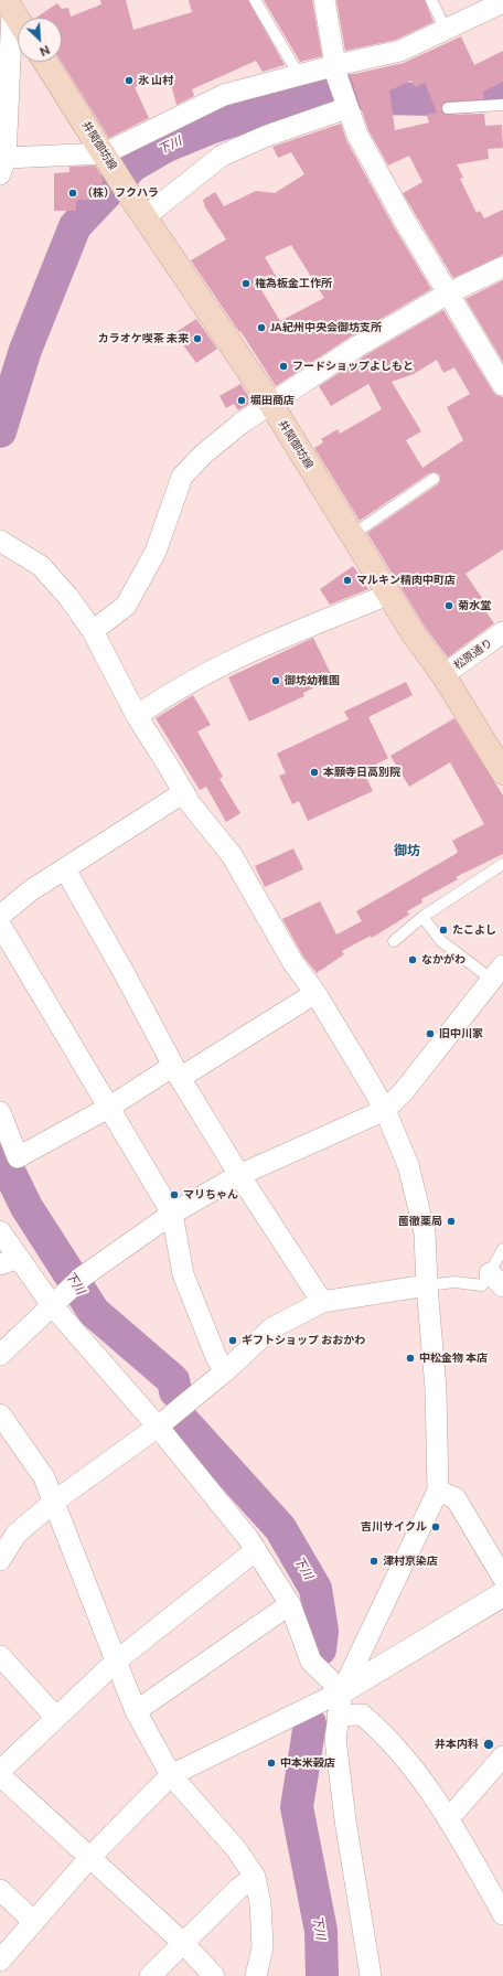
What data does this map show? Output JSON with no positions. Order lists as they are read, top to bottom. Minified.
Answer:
{"streets":{"main road":["井関御坊線"],"street":["松原通り"]},"crossings":[["井関御坊線","松原通り"]],"districts":["御坊"],"water":["下川"],"places":["氷 山村","（株）フクハラ","権為板金工作所","JA紀州中央会御坊支所","カラオケ喫茶 未来","フードショップよしもと","堀田商店","マルキン精肉中町店","菊水堂","御坊幼稚園","本願寺日高別院","たこよし","なかがわ","旧中川家","マリちゃん","薗徹薬局","ギフトショップ おおかわ","中松金物 本店","吉川サイクル","津村京染店","井本内科","中本米穀店"],"north":"bottom right"}
